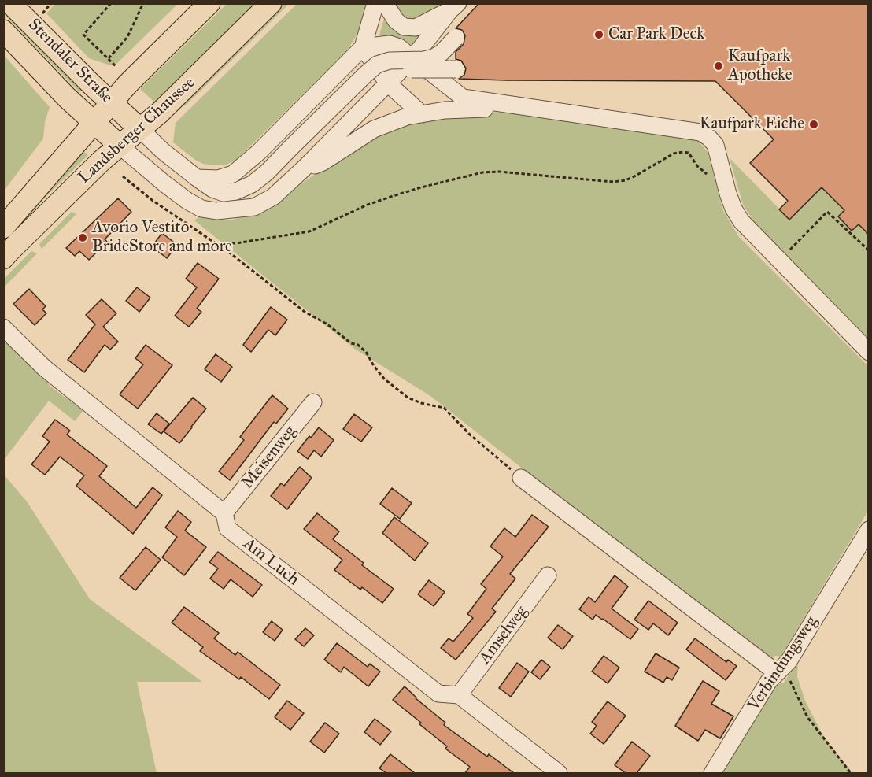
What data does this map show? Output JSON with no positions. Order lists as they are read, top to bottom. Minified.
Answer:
{"streets":{"main road":["Stendaler Straße","Landsberger Chaussee"],"street":["Meisenweg","Am Luch","Amselweg","Verbindungsweg"]},"crossings":[["Stendaler Straße","Landsberger Chaussee"],["Meisenweg","Am Luch"],["Am Luch","Amselweg"]],"places":["Car Park Deck","Kaufpark Apotheke","Kaufpark Eiche","Avorio Vestito BrideStore and more"]}
